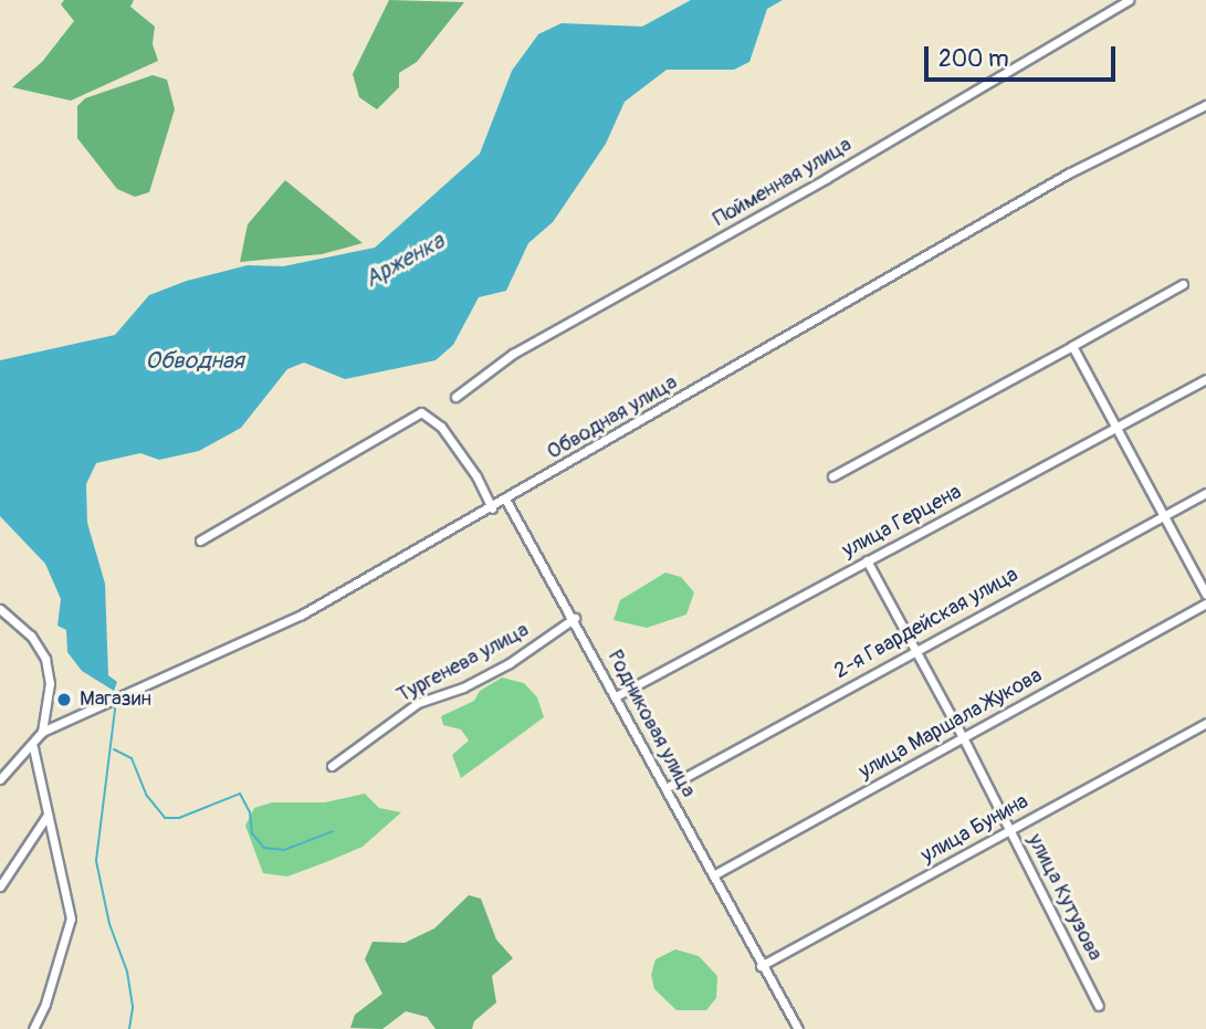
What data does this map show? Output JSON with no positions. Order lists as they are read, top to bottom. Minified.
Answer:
{"streets":{"street":["Пойменная улица","Обводная улица","улица Герцена","2-я Гвардейская улица","Тургенева улица","Родниковая улица","улица Маршала Жукова","улица Бунина","улица Кутузова"]},"crossings":[["Обводная улица","Родниковая улица"],["улица Герцена","Родниковая улица"],["улица Герцена","улица Кутузова"],["2-я Гвардейская улица","Родниковая улица"],["2-я Гвардейская улица","улица Кутузова"],["Тургенева улица","Родниковая улица"],["Родниковая улица","улица Маршала Жукова"],["Родниковая улица","улица Бунина"],["улица Маршала Жукова","улица Кутузова"],["улица Бунина","улица Кутузова"]],"water":["Арженка","Обводная"],"places":["Магазин"],"scale_bar":"200 m"}
